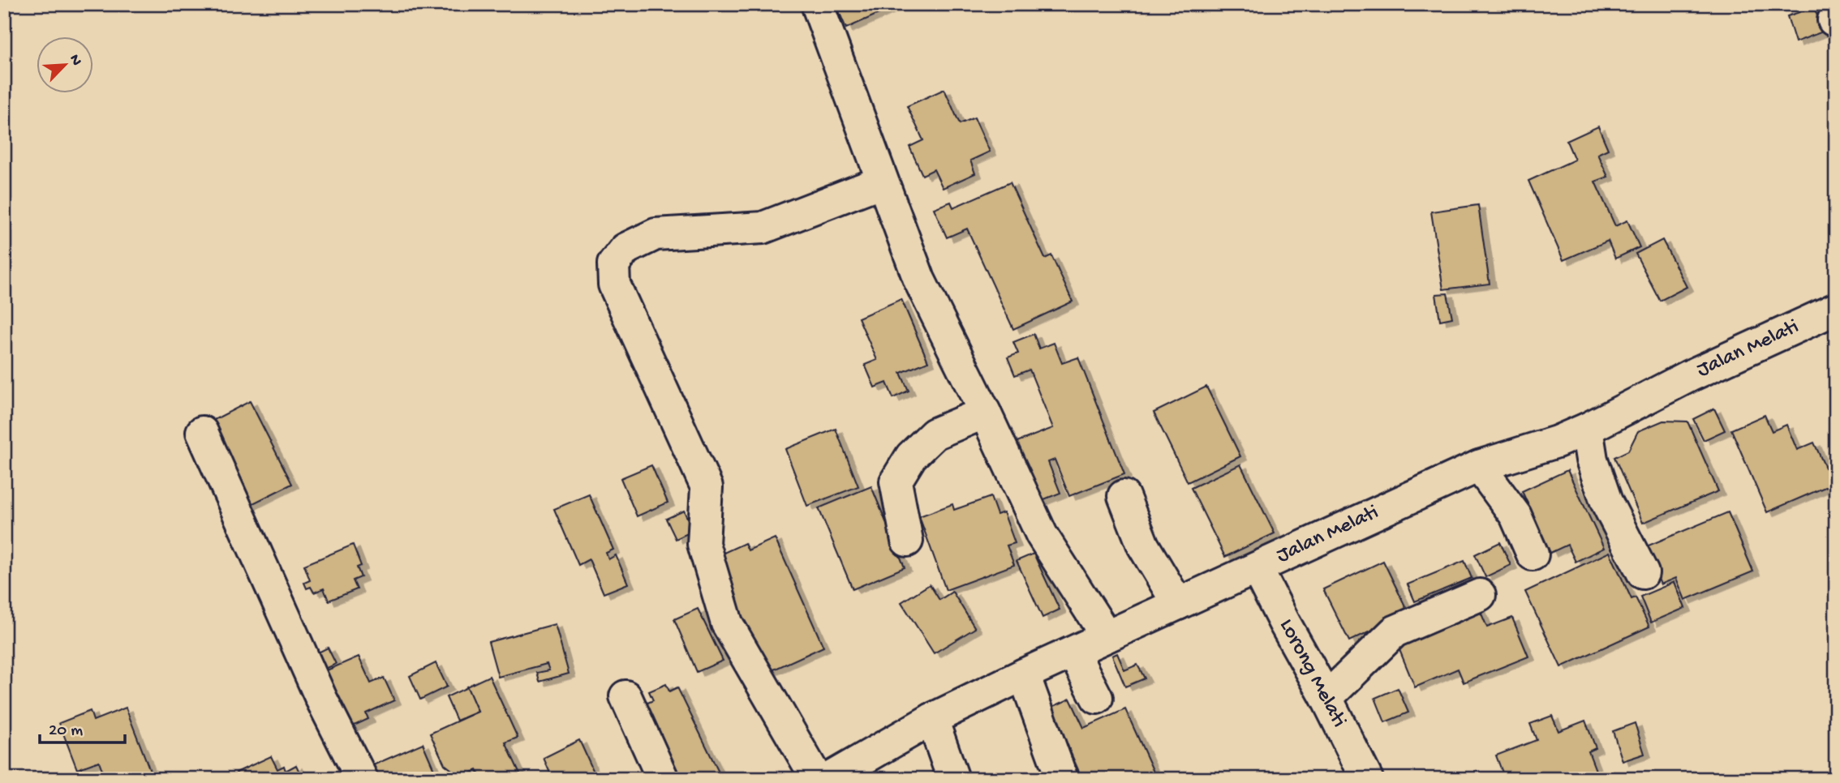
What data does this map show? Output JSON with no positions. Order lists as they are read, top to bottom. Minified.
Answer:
{"streets":{"street":["Jalan Melati","Lorong Melati"]},"crossings":[["Jalan Melati","Lorong Melati"]],"scale_bar":"20 m","north":"top right"}
